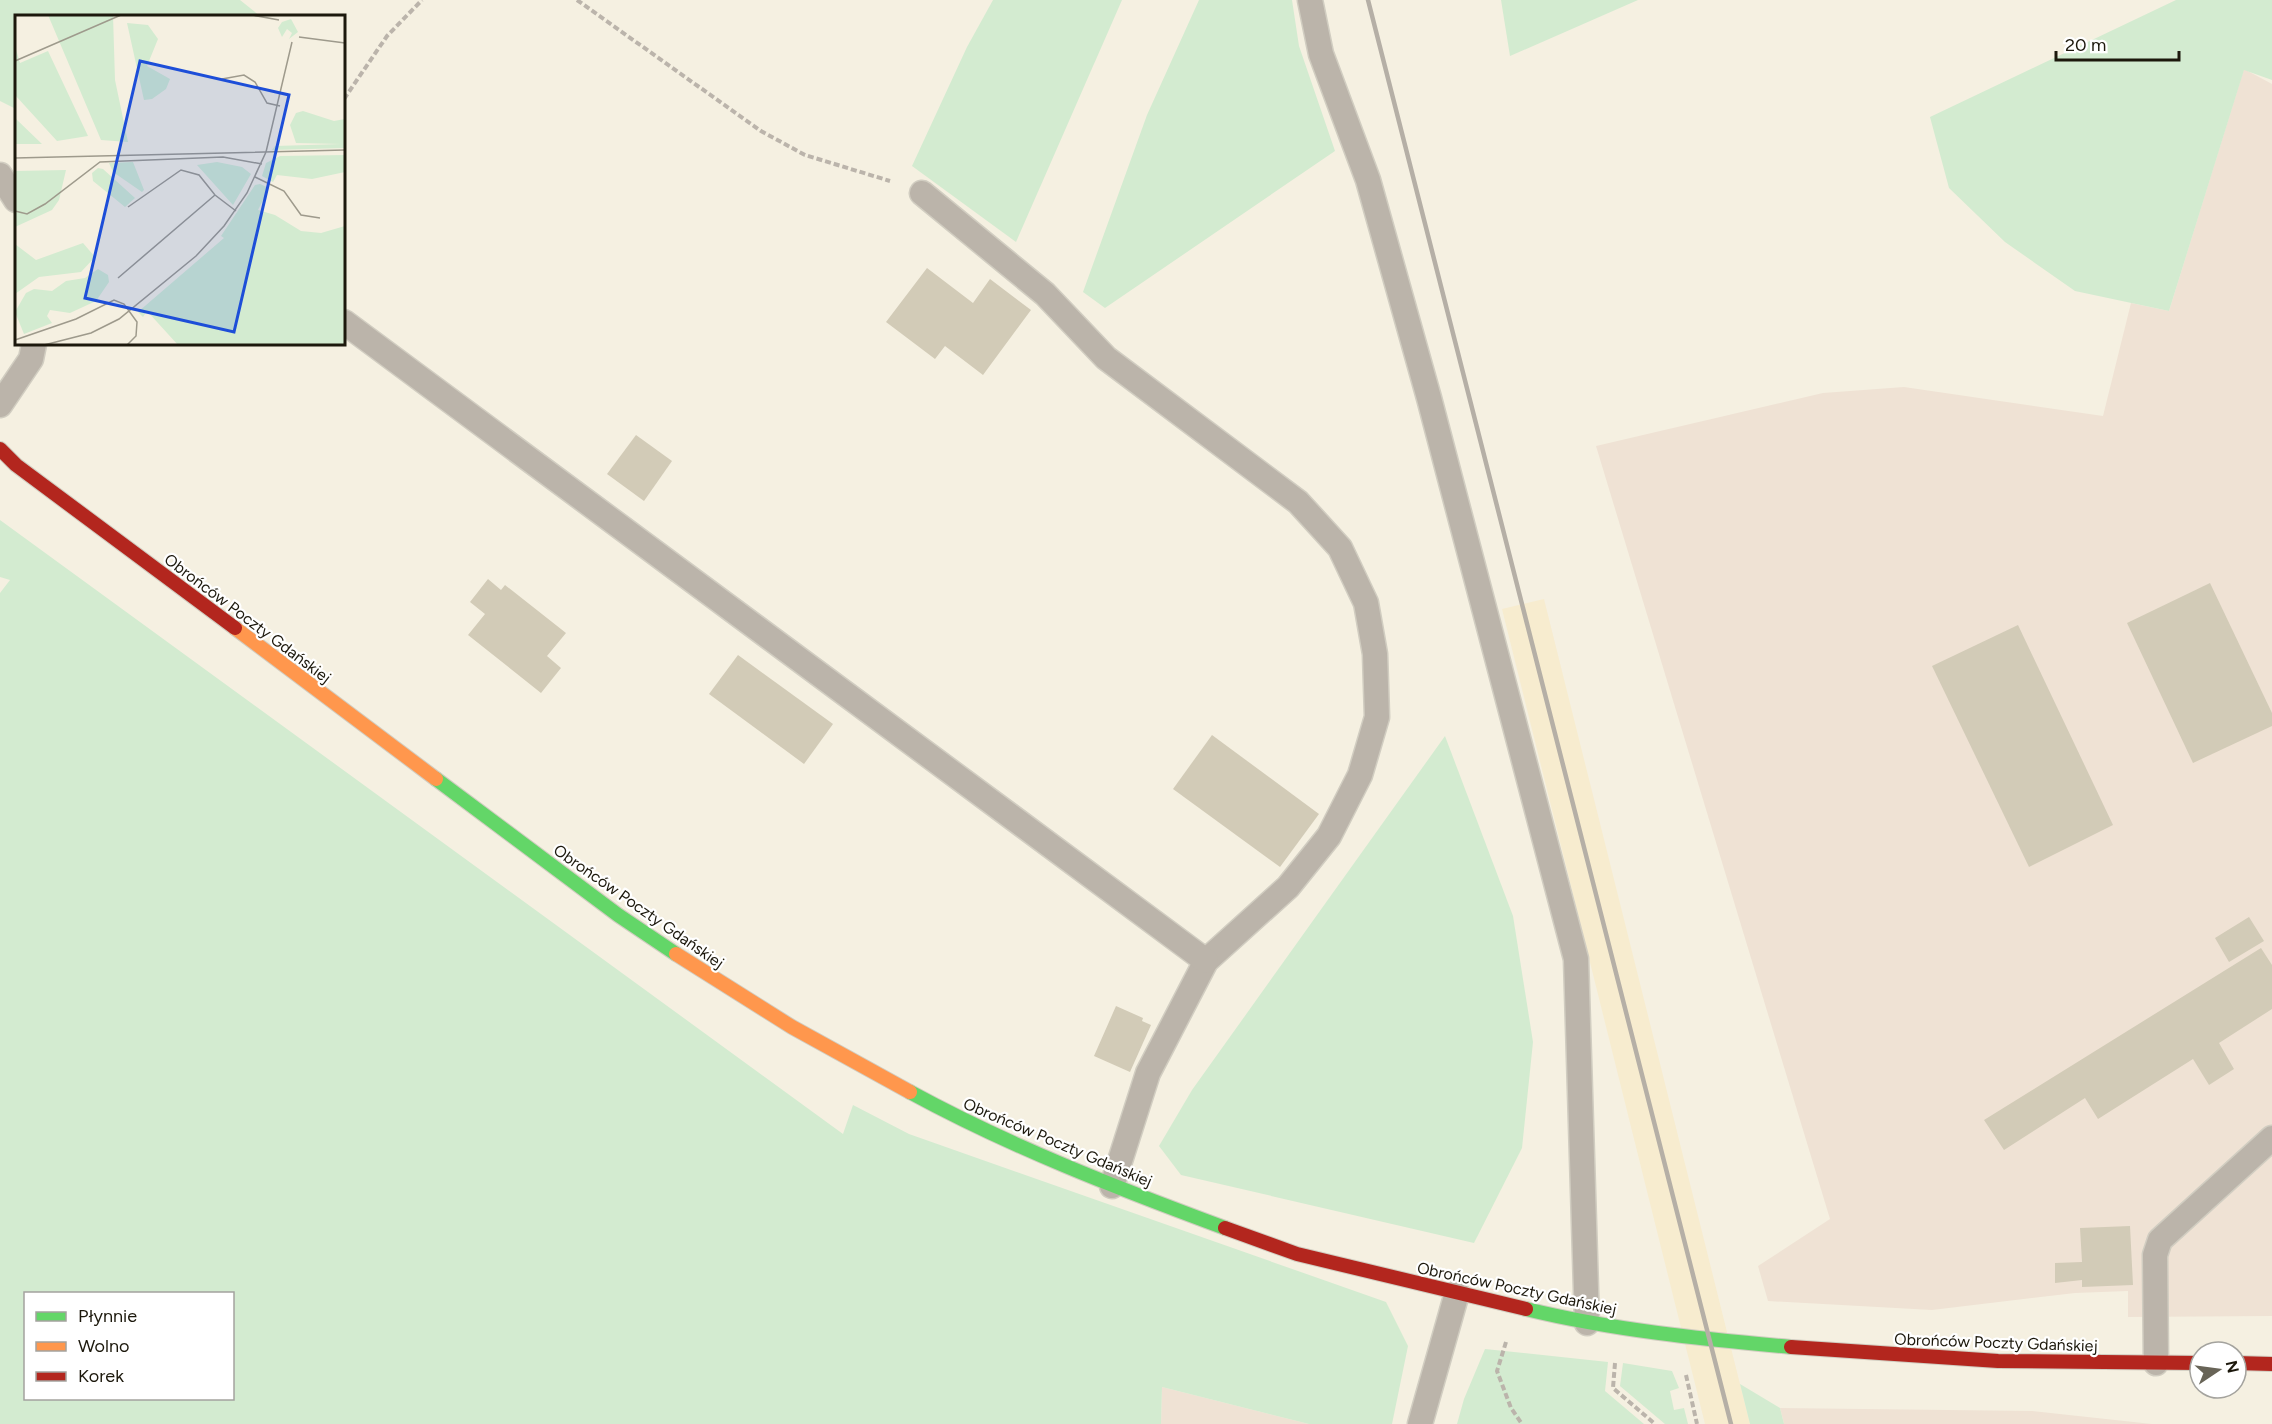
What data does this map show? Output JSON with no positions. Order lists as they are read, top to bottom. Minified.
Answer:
{"streets":{"main road":["Obrońców Poczty Gdańskiej"]},"legend":["Płynnie","Wolno","Korek"],"scale_bar":"20 m","north":"right"}
